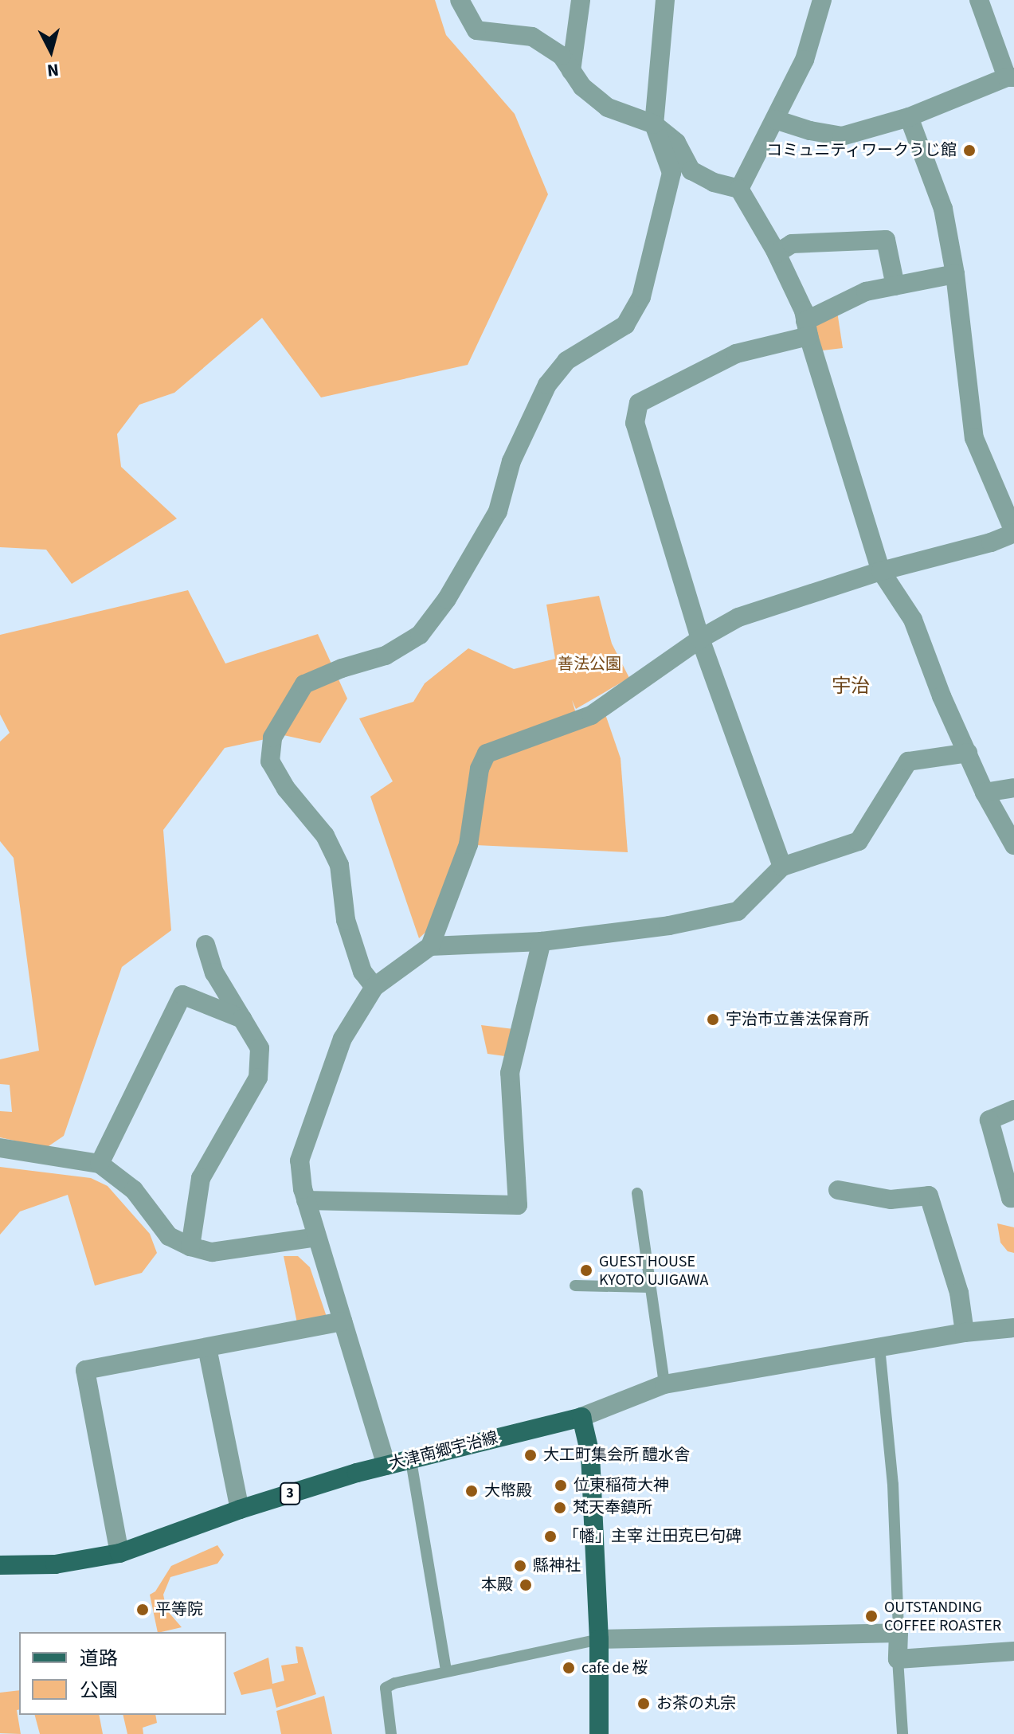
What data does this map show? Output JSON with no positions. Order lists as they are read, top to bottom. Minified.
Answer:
{"streets":{"main road":["大津南郷宇治線","3"]},"districts":["宇治"],"parks":["善法公園"],"places":["コミュニティワークうじ館","宇治市立善法保育所","GUEST HOUSE KYOTO UJIGAWA","大工町集会所 醴水舎","位東稲荷大神","大幣殿","梵天奉鎮所","「幡」主宰 辻田克巳句碑","縣神社","本殿","平等院","OUTSTANDING COFFEE ROASTER","cafe de 桜","お茶の丸宗"],"legend":["道路","公園"],"north":"bottom"}
